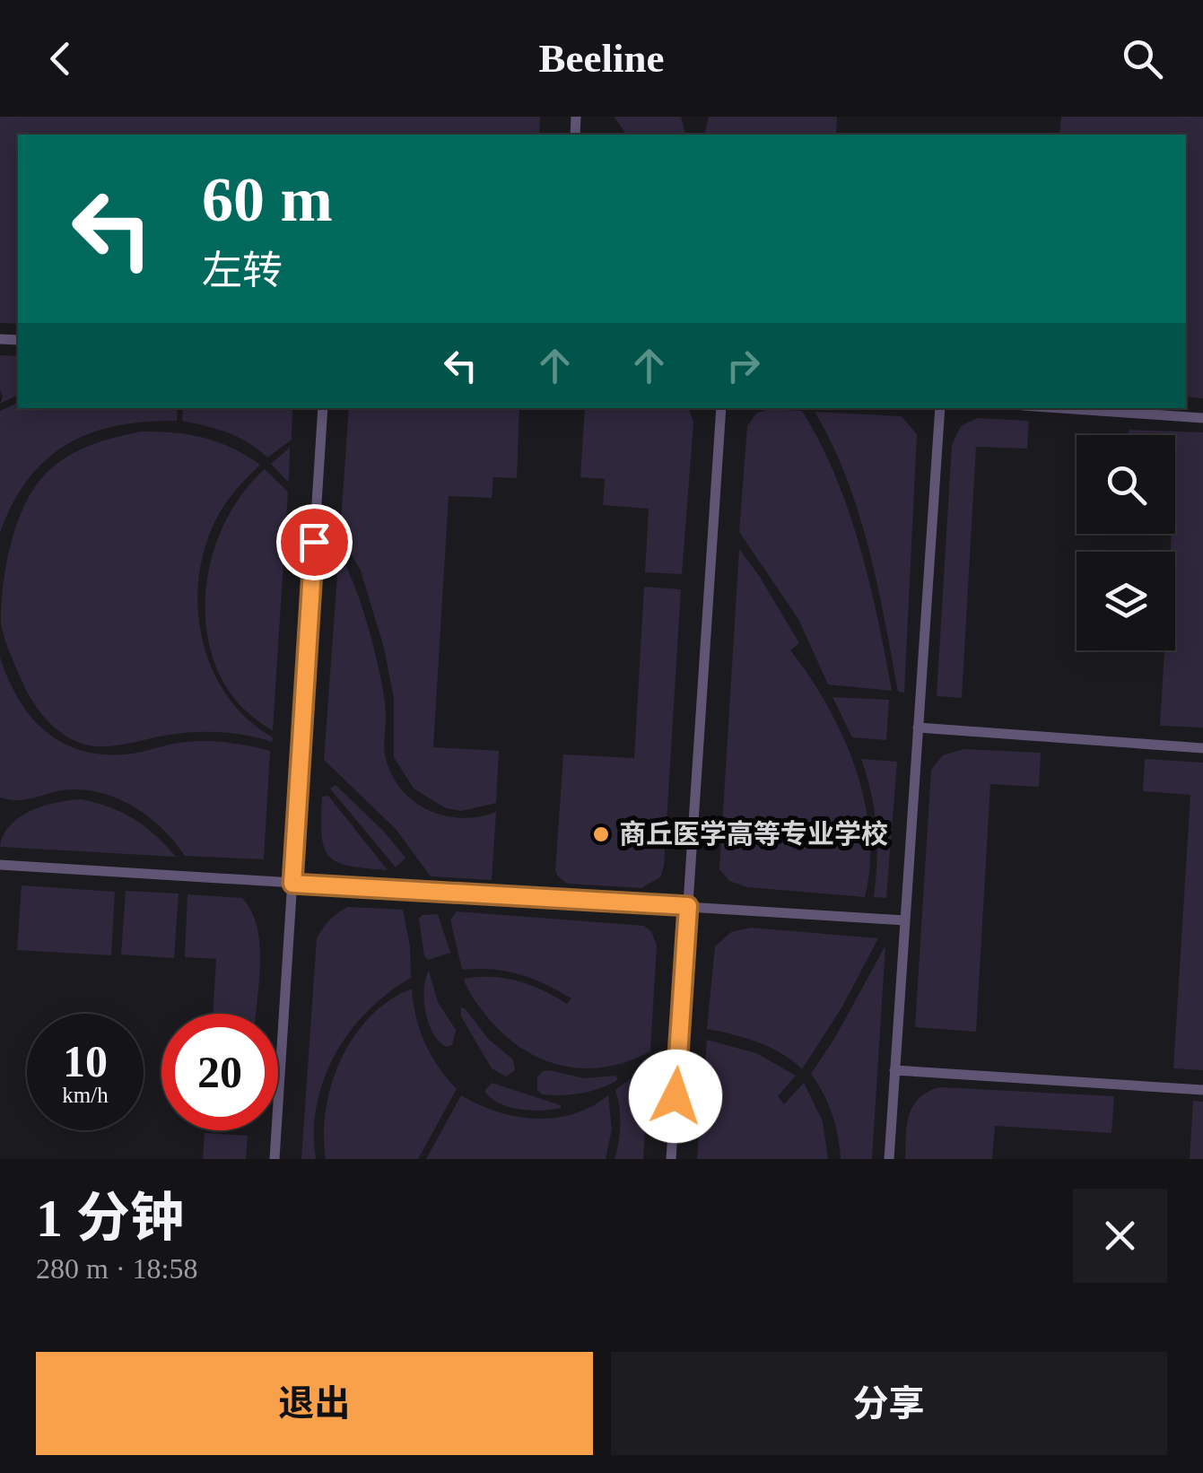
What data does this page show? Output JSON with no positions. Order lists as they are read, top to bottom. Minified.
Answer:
{"places":["商丘医学高等专业学校"],"page":{"header":"Beeline","turn":["60 m","左转"],"speed":"10 km/h","limit":"20","heading":["1 分钟","280 m · 18:58"],"buttons":["退出","分享"]}}
